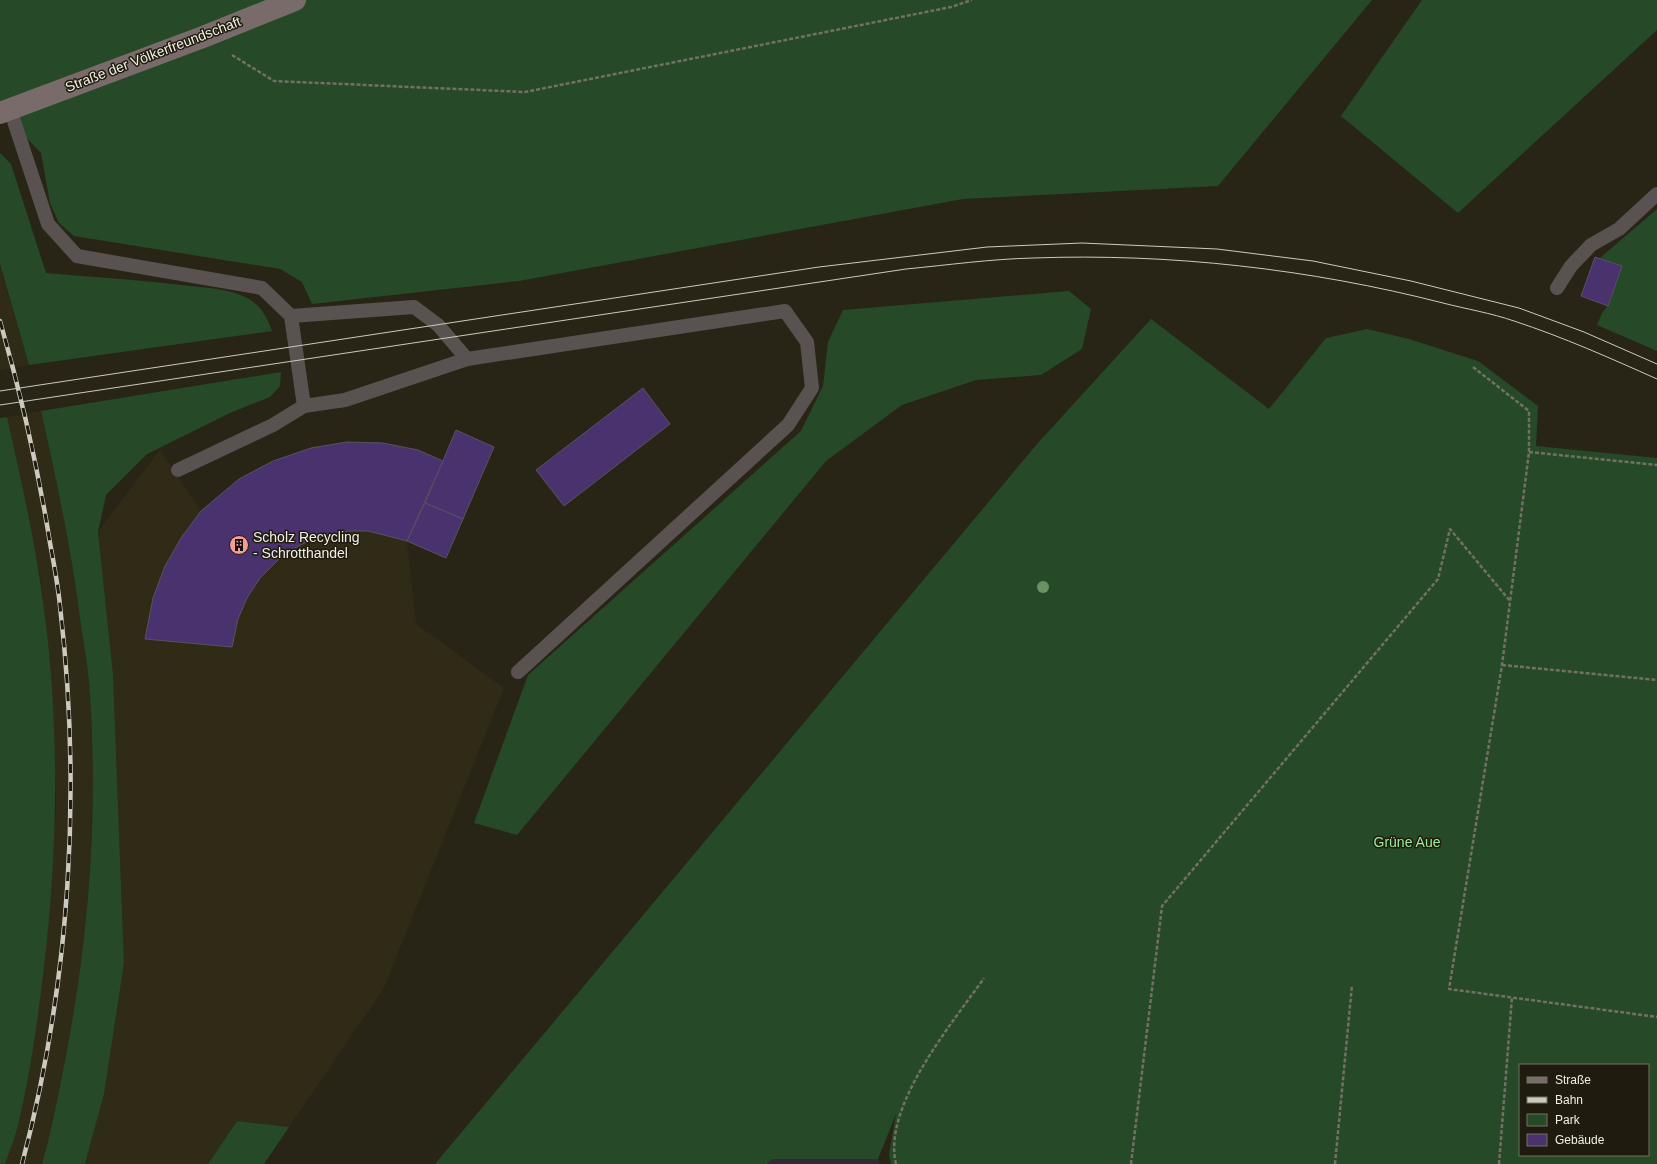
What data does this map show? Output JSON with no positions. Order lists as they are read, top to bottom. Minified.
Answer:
{"streets":{"main road":["Straße der Völkerfreundschaft"]},"parks":["Grüne Aue"],"places":{"building":["Scholz Recycling - Schrotthandel"]},"legend":["Straße","Bahn","Park","Gebäude"]}
